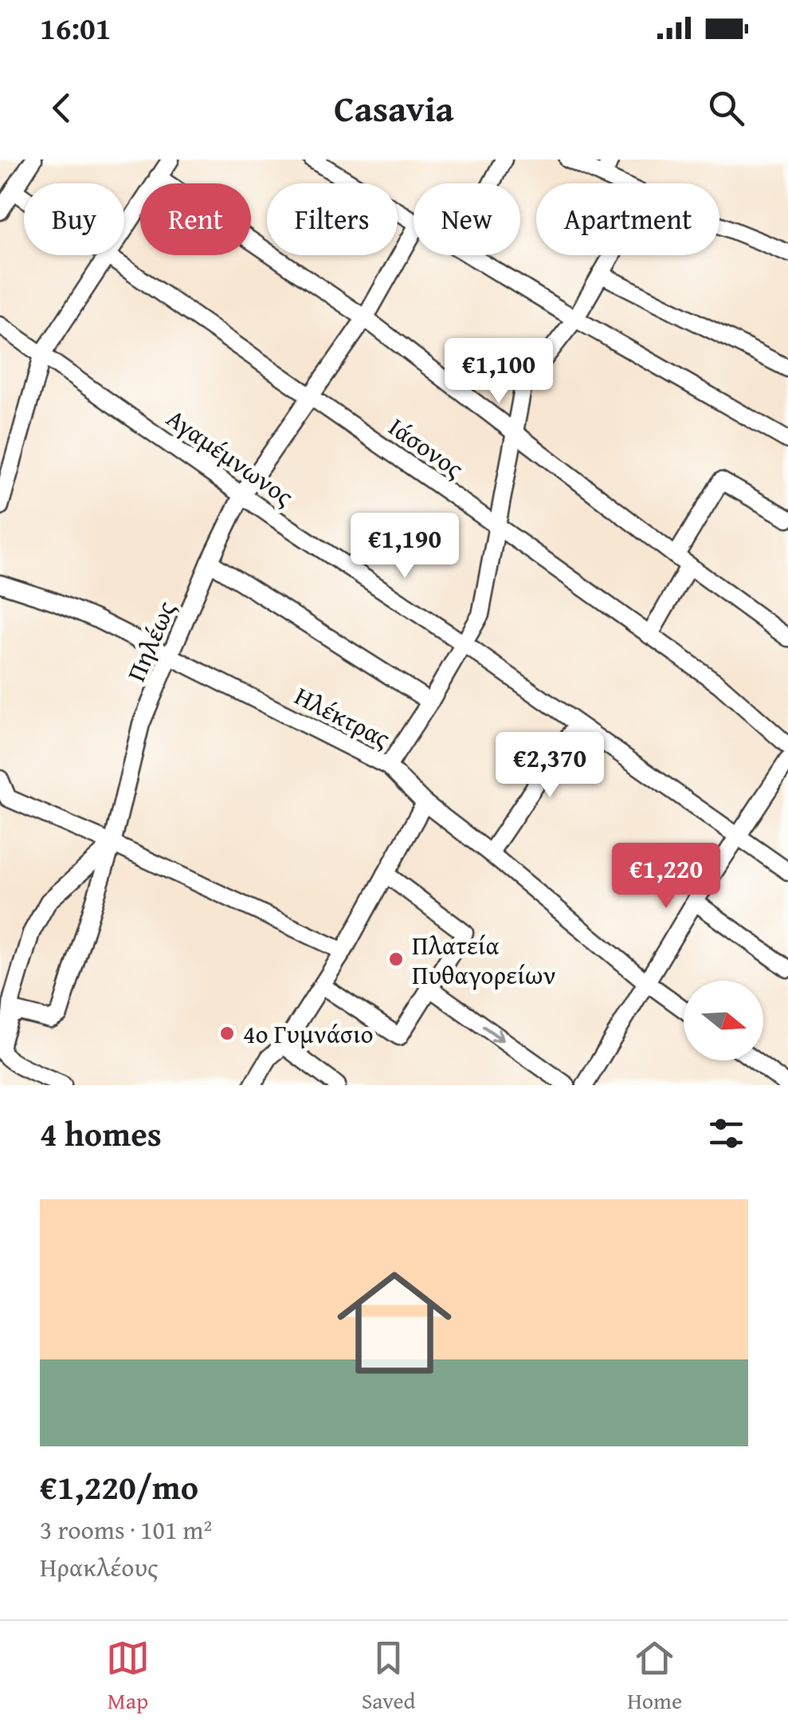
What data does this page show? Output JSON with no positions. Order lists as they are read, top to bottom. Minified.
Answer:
{"streets":{"street":["Ιάσονος","Αγαμέμνωνος","Πηλέως","Ηλέκτρας"]},"crossings":[["Ιάσονος","Πηλέως"],["Αγαμέμνωνος","Πηλέως"],["Πηλέως","Ηλέκτρας"]],"places":["Πλατεία Πυθαγορείων","4ο Γυμνάσιο"],"north":"right","page":{"status":"16:01","header":"Casavia","chip":["Buy","Rent","Filters","New","Apartment"],"price":["€1,100","€1,190","€2,370","€1,220"],"heading":"4 homes","list":[{"name":"€1,220/mo","note":"3 rooms · 101 m² · Ηρακλέους"}],"tabs":["Map","Saved","Home"]}}
